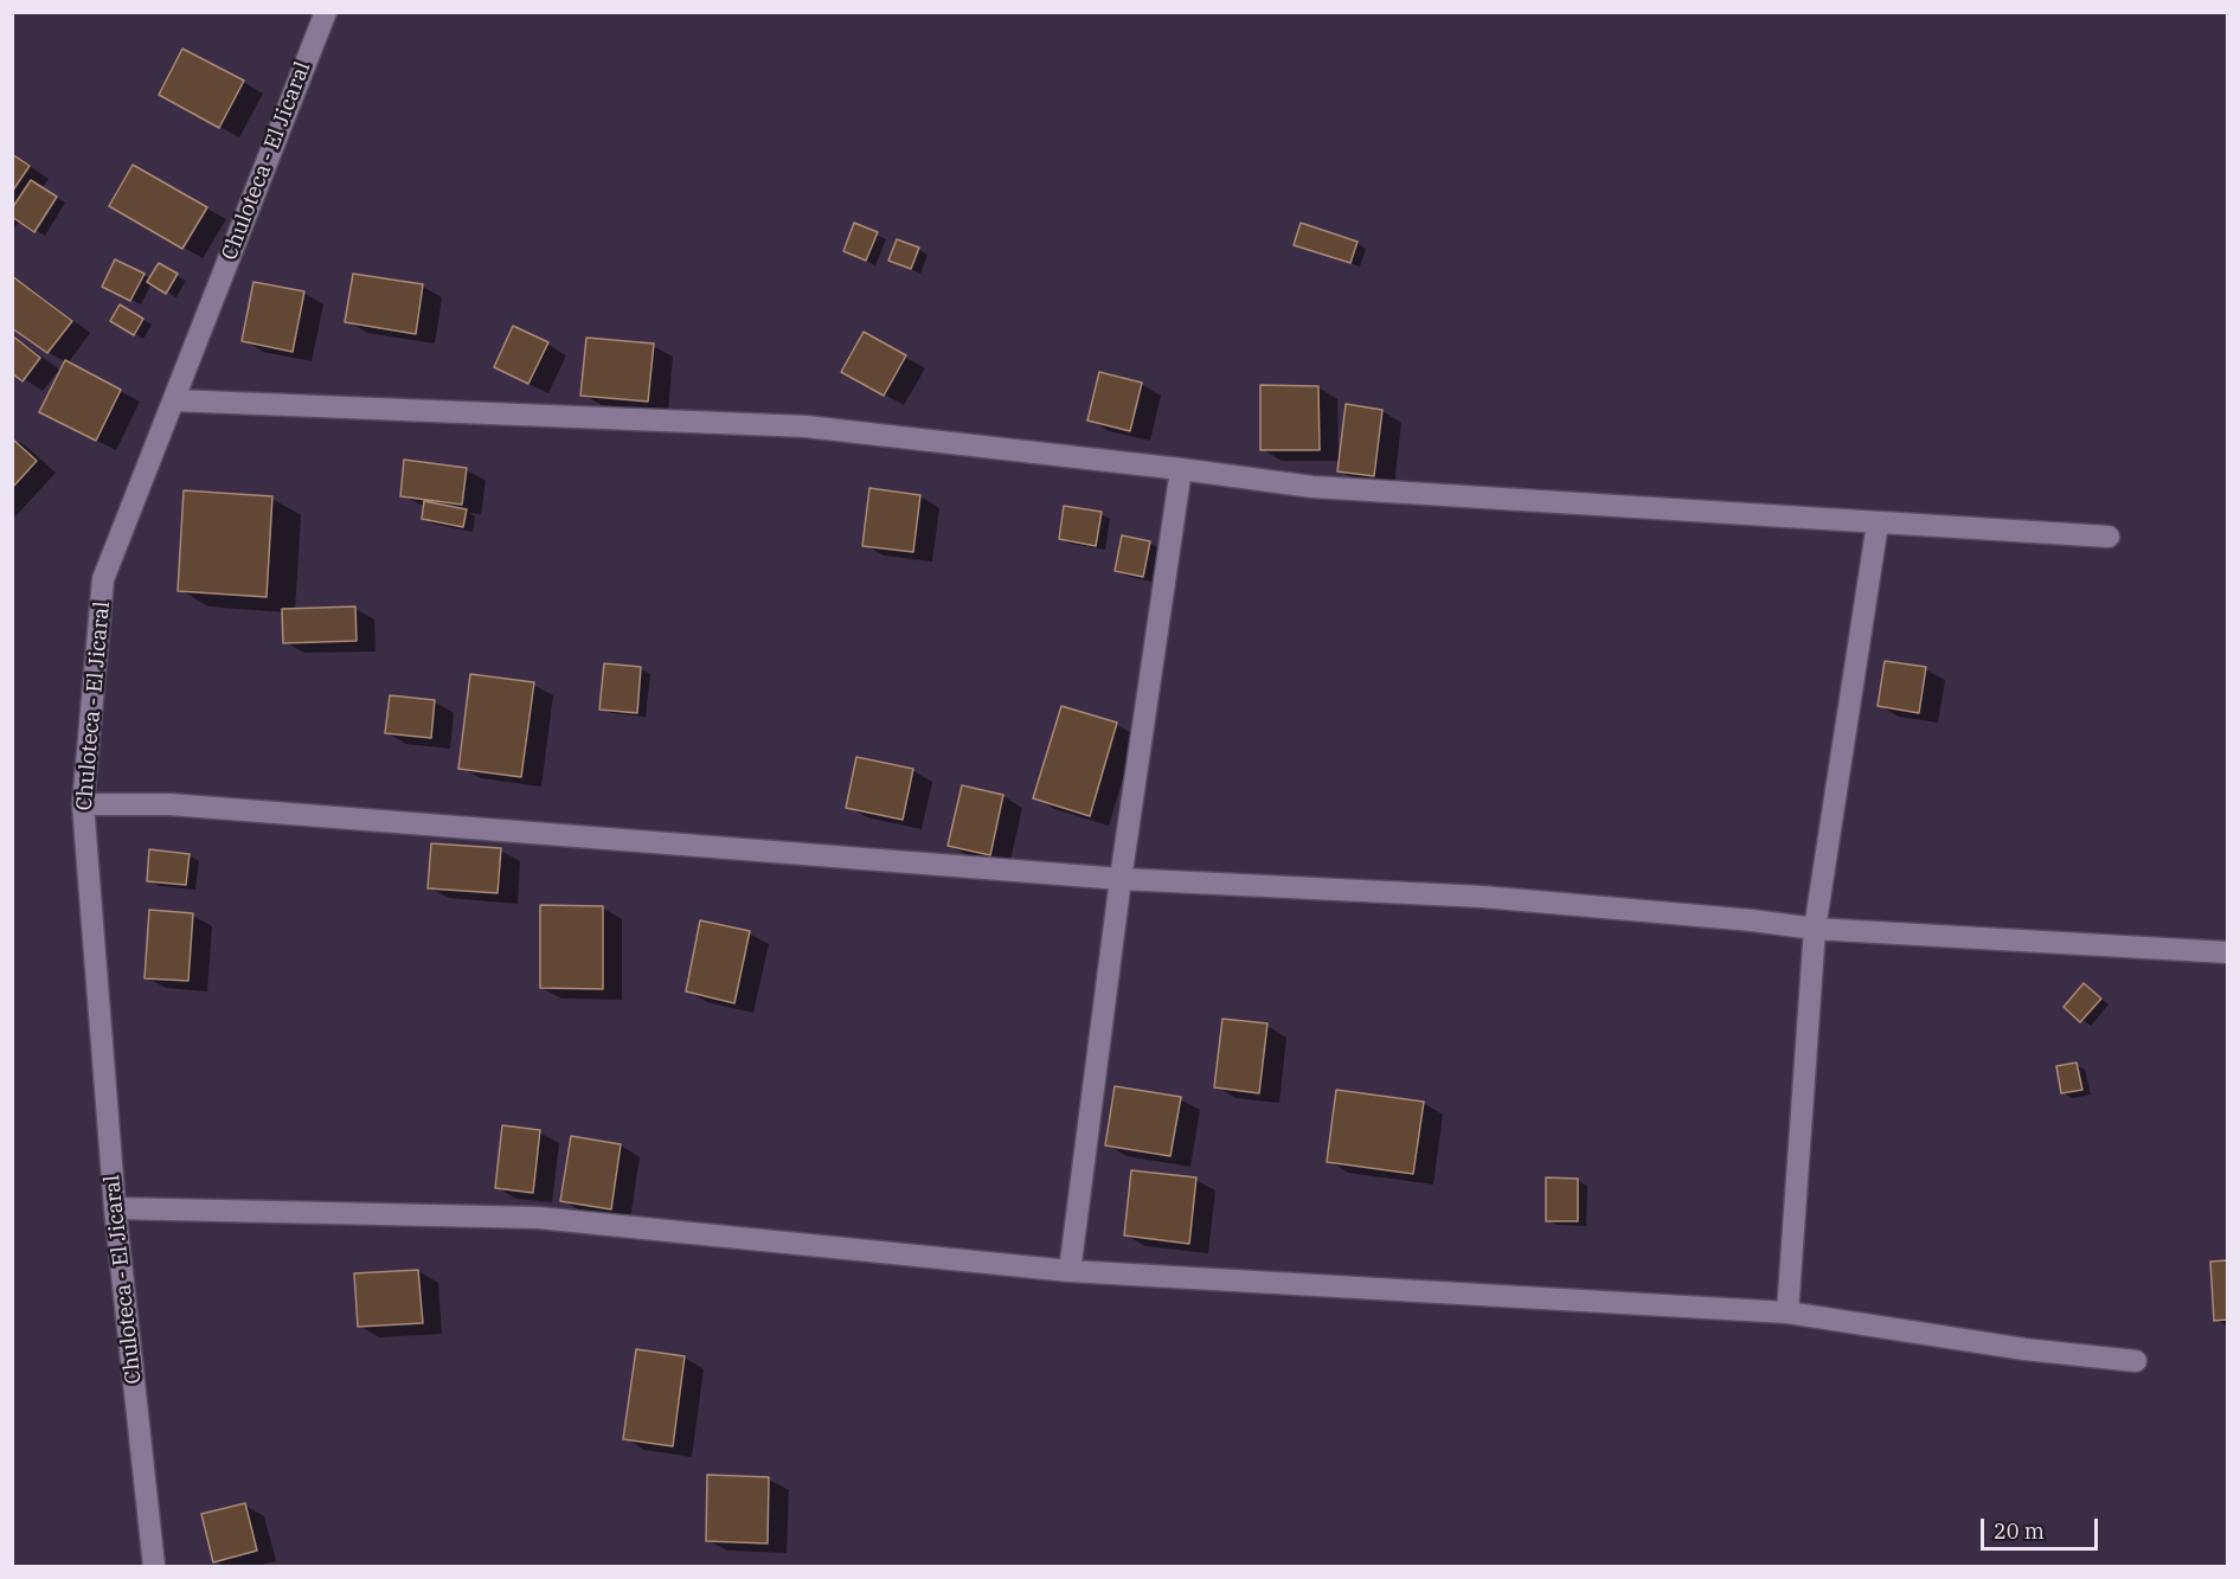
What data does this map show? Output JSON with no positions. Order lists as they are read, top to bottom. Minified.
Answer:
{"streets":{"street":["Chuloteca - El Jicaral"]},"scale_bar":"20 m"}
